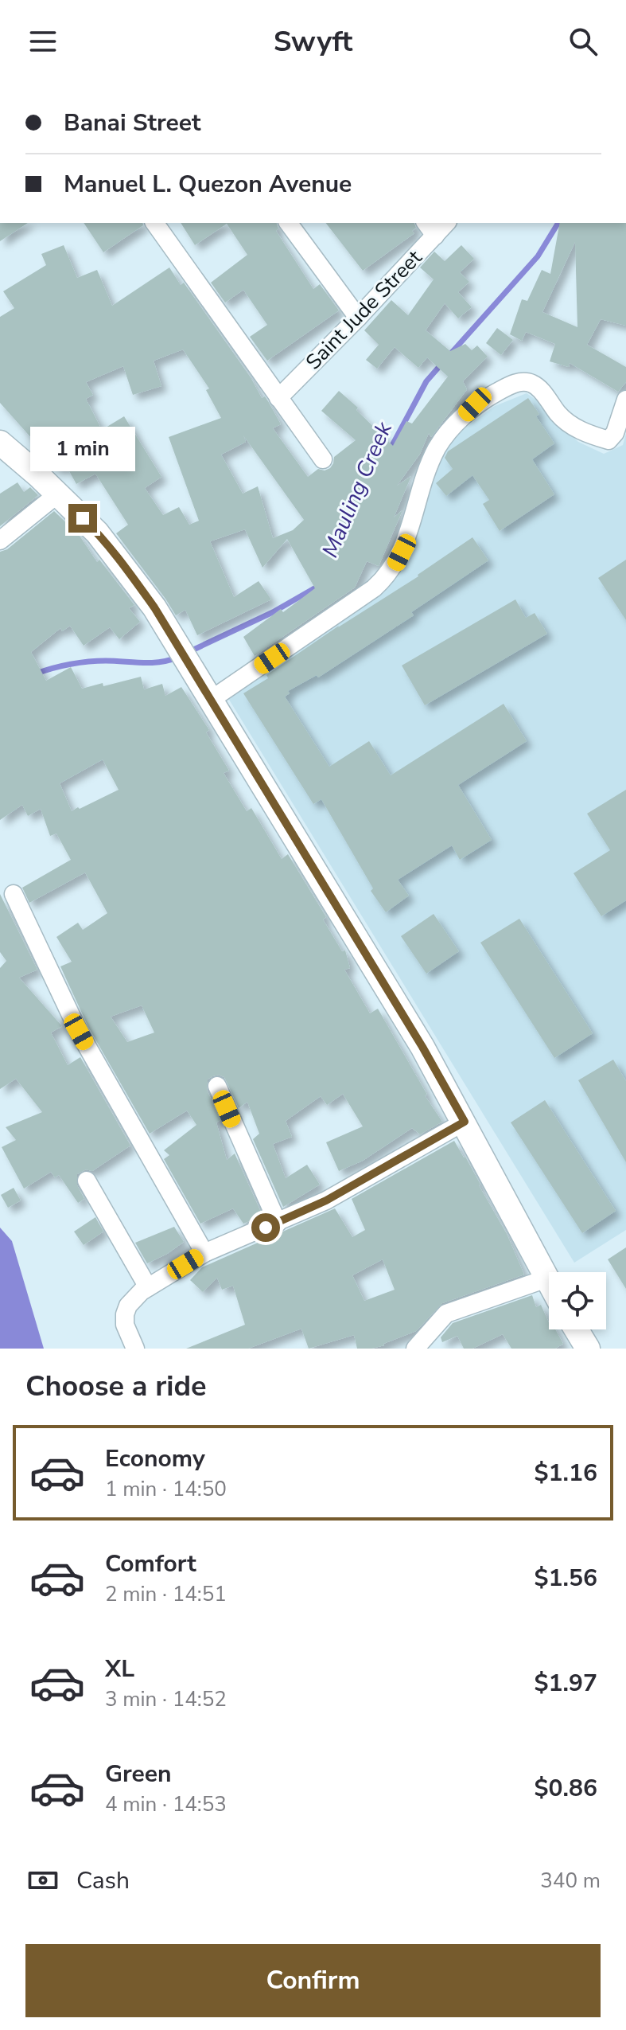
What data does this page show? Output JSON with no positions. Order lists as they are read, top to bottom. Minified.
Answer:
{"streets":{"street":["Saint Jude Street"]},"water":["Mauling Creek"],"page":{"header":"Swyft","banner":["Banai Street","Manuel L. Quezon Avenue"],"bubble":"1 min","heading":"Choose a ride","list":[{"name":"Economy","note":"1 min · 14:50","value":"$1.16"},{"name":"Comfort","note":"2 min · 14:51","value":"$1.56"},{"name":"XL","note":"3 min · 14:52","value":"$1.97"},{"name":"Green","note":"4 min · 14:53","value":"$0.86"}],"pay":["Cash","340 m"],"buttons":"Confirm"}}
